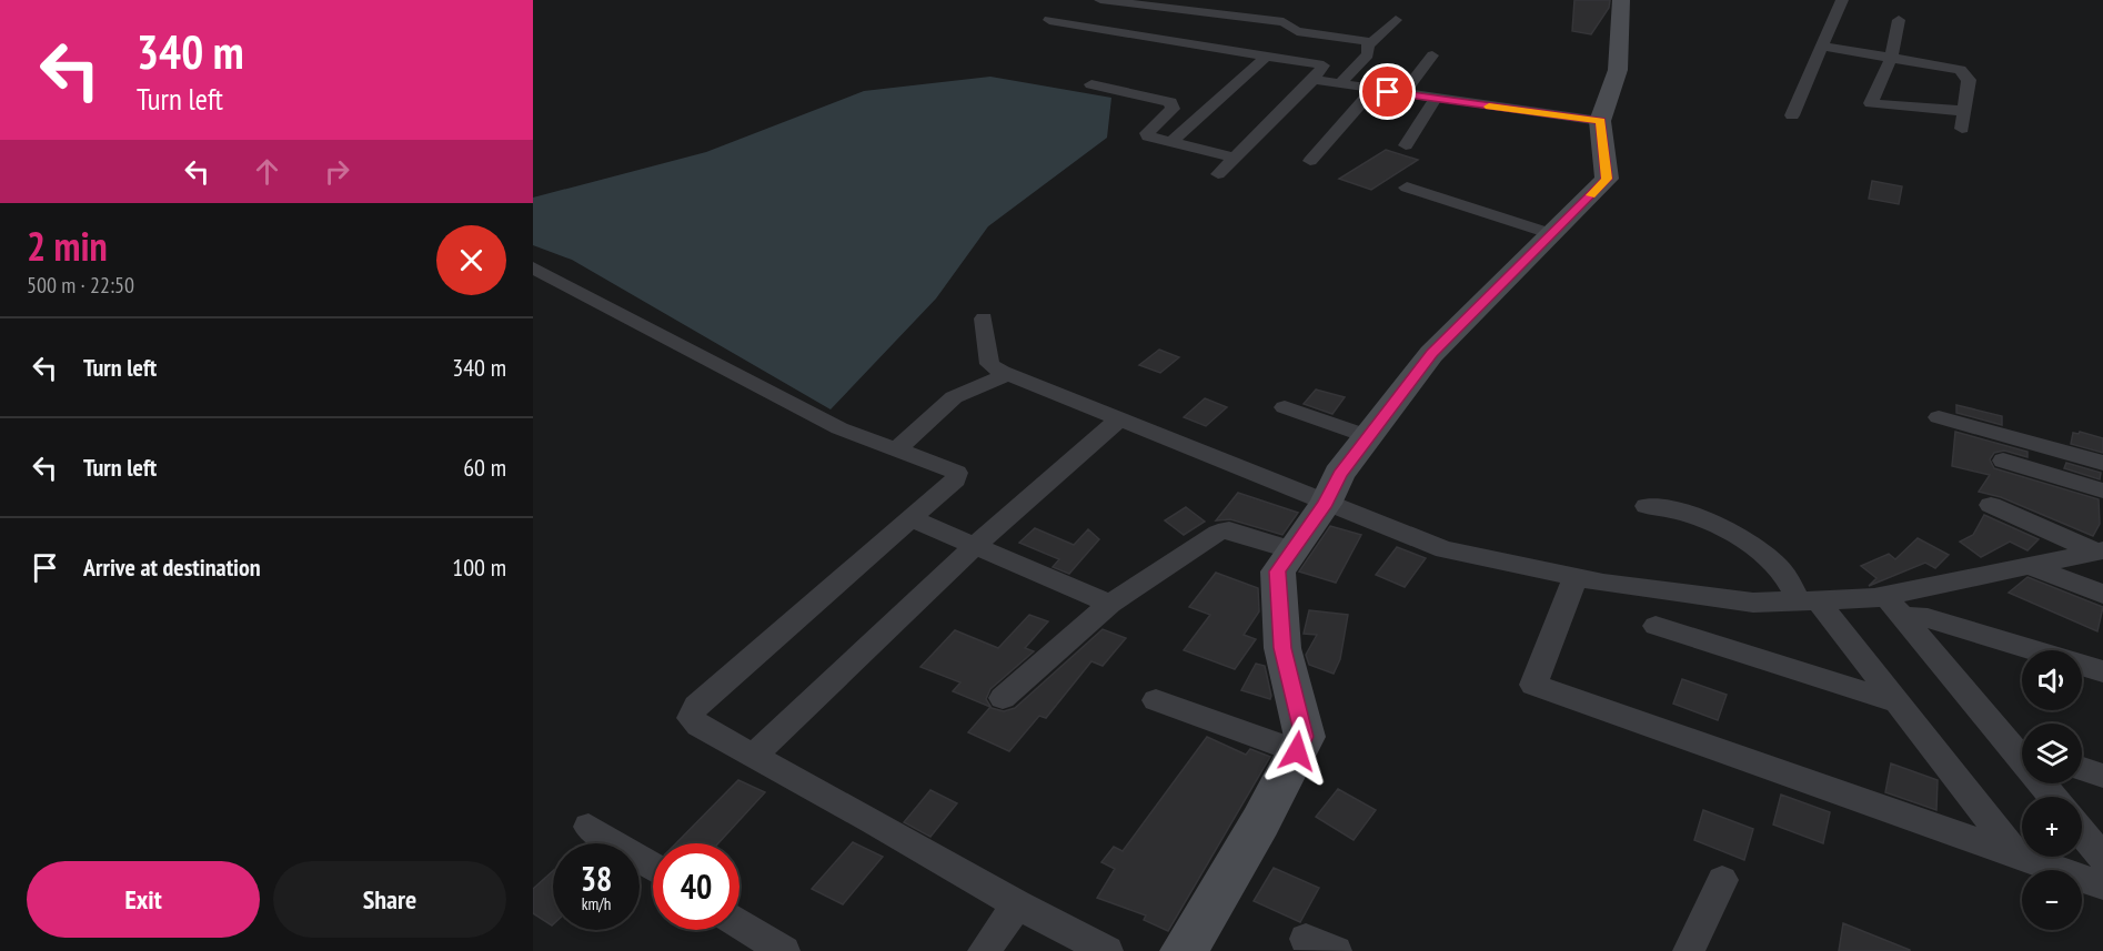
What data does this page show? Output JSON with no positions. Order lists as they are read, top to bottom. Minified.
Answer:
{"page":{"turn":["340 m","Turn left"],"heading":["2 min","500 m · 22:50"],"list":[{"name":"Turn left","value":"340 m"},{"name":"Turn left","value":"60 m"},{"name":"Arrive at destination","value":"100 m"}],"map_buttons":["+","−"],"speed":"38 km/h","limit":"40","buttons":["Exit","Share"]}}
